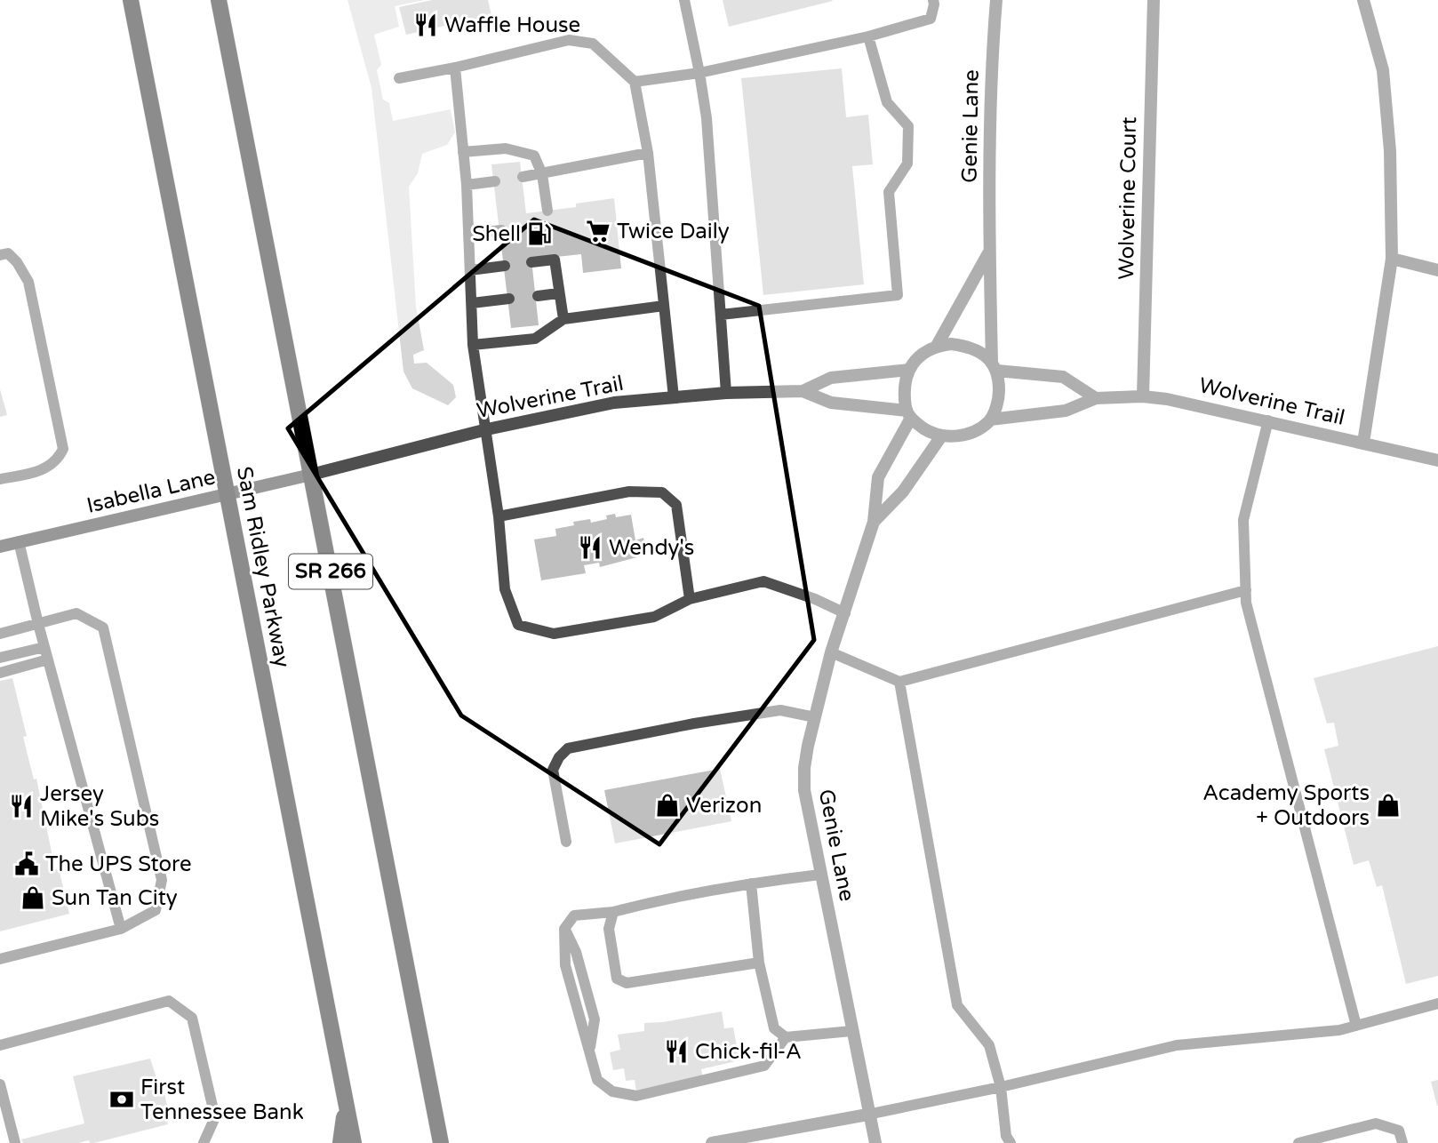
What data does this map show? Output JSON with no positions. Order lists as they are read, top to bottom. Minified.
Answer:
{"streets":{"main road":["Sam Ridley Parkway","SR 266"],"street":["Genie Lane","Wolverine Court","Wolverine Trail","Isabella Lane"]},"crossings":[["Genie Lane","Wolverine Trail"],["Wolverine Court","Wolverine Trail"],["Wolverine Trail","Isabella Lane"],["Wolverine Trail","SR 266"],["Isabella Lane","Sam Ridley Parkway"],["Isabella Lane","SR 266"]],"places":{"restaurant":["Waffle House","Wendy's","Jersey Mike's Subs","Chick-fil-A"],"supermarket":["Twice Daily"],"fuel station":["Shell"],"shop":["Verizon","Academy Sports + Outdoors","Sun Tan City"],"public building":["The UPS Store"],"bank":["First Tennessee Bank"]}}
